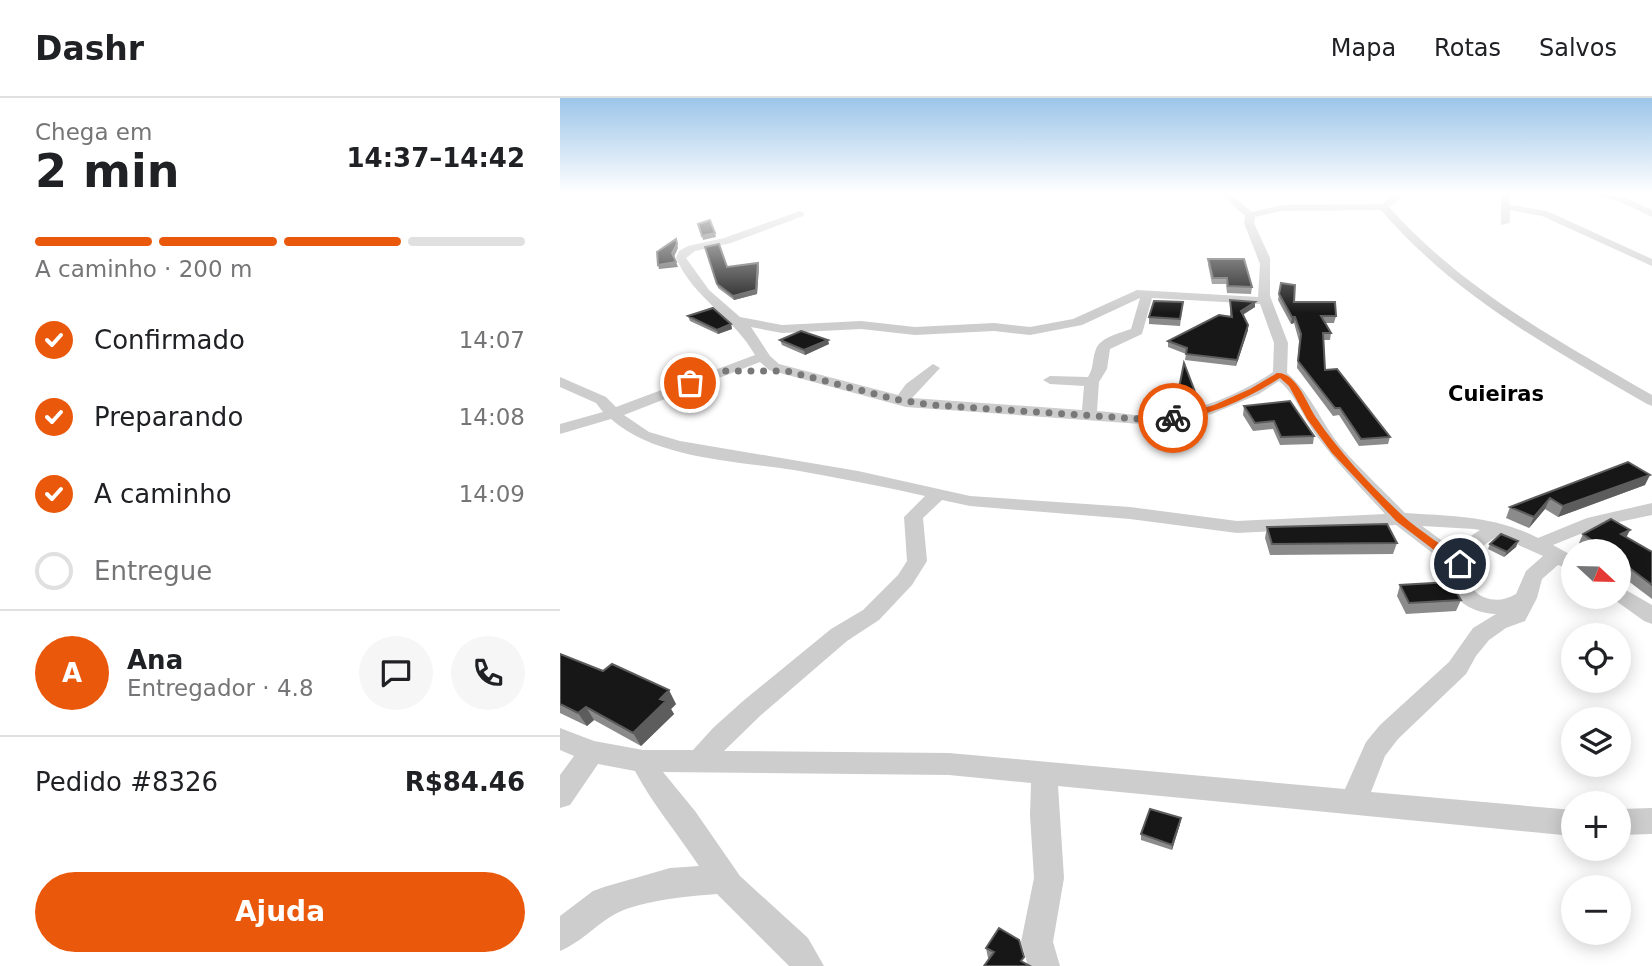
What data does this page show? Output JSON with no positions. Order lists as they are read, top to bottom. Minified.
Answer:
{"districts":["Cuieiras"],"north":"right","page":{"header":"Dashr","nav":["Mapa","Rotas","Salvos"],"heading":["2 min","Chega em","14:37–14:42"],"panel":["Ana","Entregador · 4.8","Pedido #8326","R$84.46"],"bar":"A caminho · 200 m","list":[["Confirmado","14:07"],["Preparando","14:08"],["A caminho","14:09"],"Entregue"],"map_buttons":["+","−"],"round":"A","buttons":"Ajuda"}}
